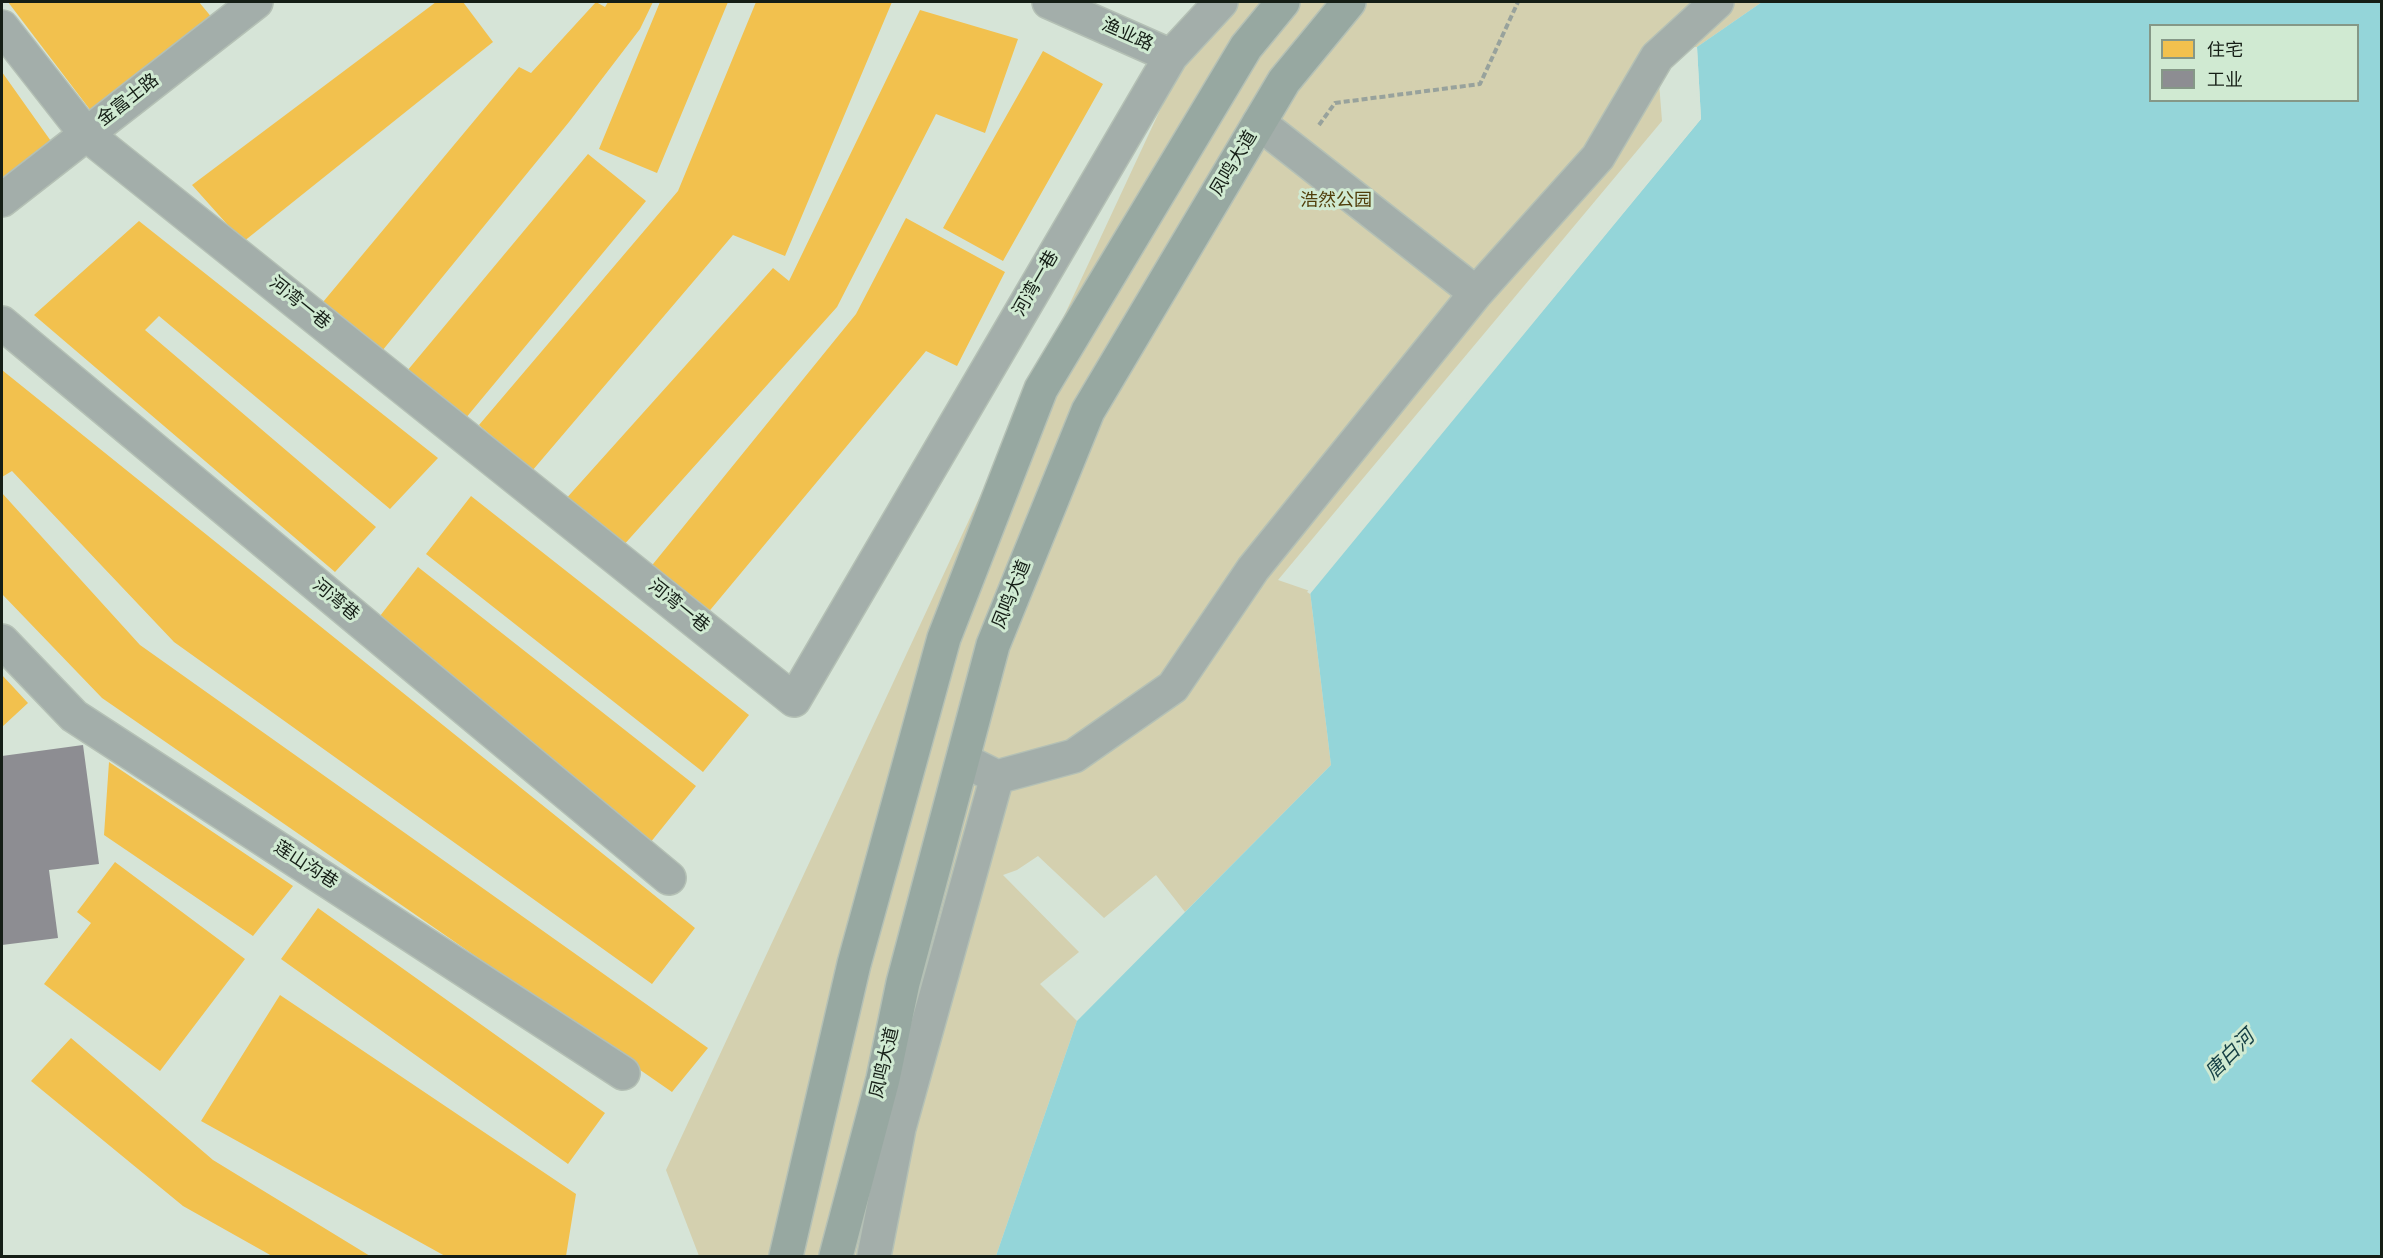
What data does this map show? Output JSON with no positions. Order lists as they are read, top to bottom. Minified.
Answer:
{"streets":{"main road":["凤鸣大道"],"street":["渔业路","金富士路","河湾一巷","河湾巷","莲山沟巷"]},"crossings":[["渔业路","河湾一巷"],["金富士路","河湾一巷"]],"water":["唐白河"],"parks":["浩然公园"],"legend":["住宅","工业"]}
